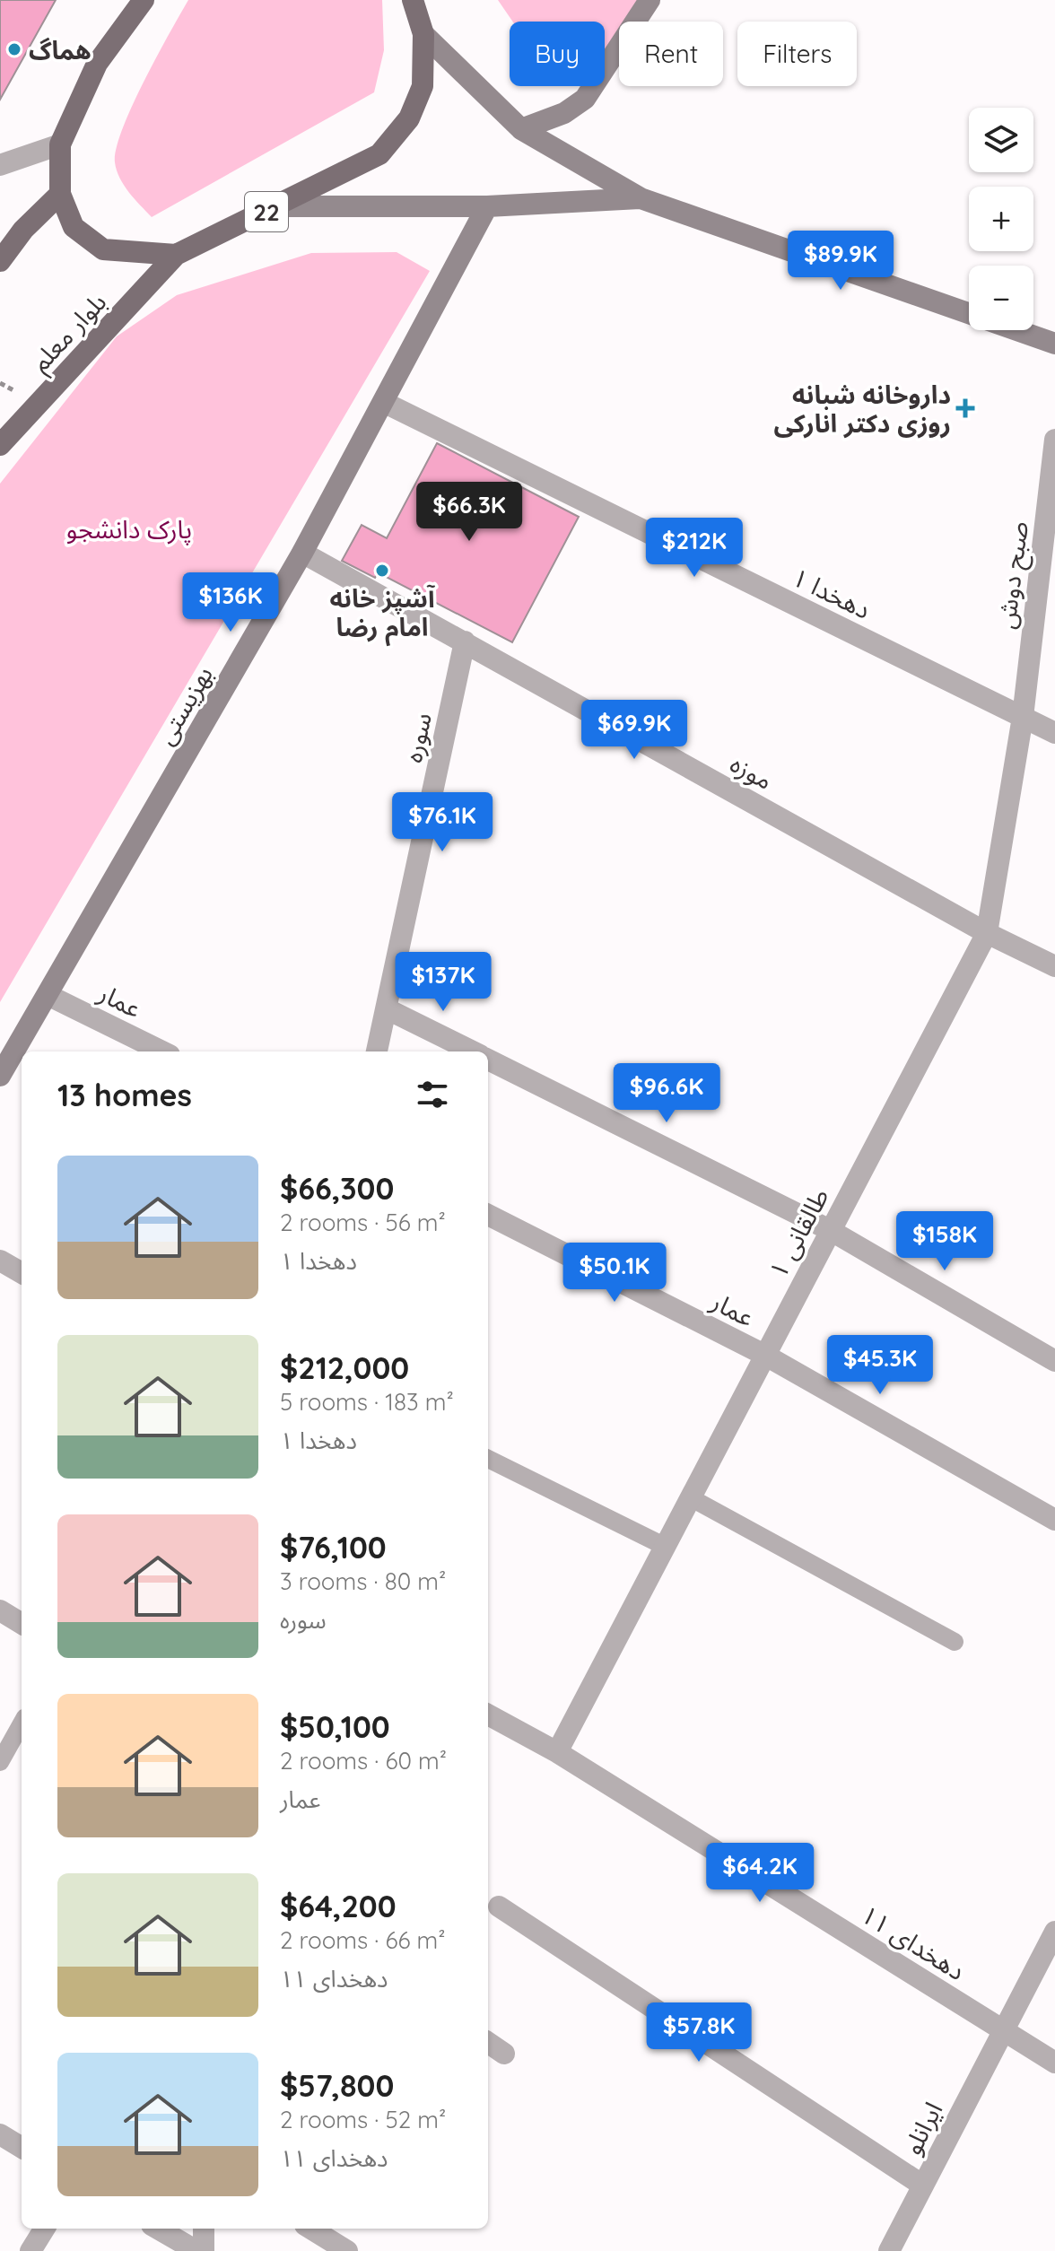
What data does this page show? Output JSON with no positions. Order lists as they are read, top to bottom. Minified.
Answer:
{"streets":{"main road":["22","بلوار معلم"],"street":["صبح دوش","دهخدا ۱","بهزیستی","سوره","موزه","عمار","طالقانی ۱","دهخدای ۱۱","ایرانلو"]},"crossings":[["22","بلوار معلم"],["صبح دوش","دهخدا ۱"],["صبح دوش","طالقانی ۱"],["دهخدا ۱","بهزیستی"],["دهخدا ۱","طالقانی ۱"],["بهزیستی","موزه"],["بهزیستی","عمار"],["سوره","موزه"],["موزه","طالقانی ۱"],["عمار","طالقانی ۱"],["طالقانی ۱","دهخدای ۱۱"],["دهخدای ۱۱","ایرانلو"]],"parks":["پارک دانشجو"],"places":{"other":["هماگ","آشپز خانه امام رضا"],"health":["داروخانه شبانه روزی دکتر انارکی"]},"page":{"chip":["Buy","Rent","Filters"],"map_buttons":["+","−"],"price":["$89.9K","$66.3K","$212K","$136K","$69.9K","$76.1K","$137K","$96.6K","$158K","$50.1K","$45.3K","$64.2K","$57.8K"],"heading":"13 homes","list":[{"name":"$66,300","note":"2 rooms · 56 m² · دهخدا ۱"},{"name":"$212,000","note":"5 rooms · 183 m² · دهخدا ۱"},{"name":"$76,100","note":"3 rooms · 80 m² · سوره"},{"name":"$50,100","note":"2 rooms · 60 m² · عمار"},{"name":"$64,200","note":"2 rooms · 66 m² · دهخدای ۱۱"},{"name":"$57,800","note":"2 rooms · 52 m² · دهخدای ۱۱"}]}}
